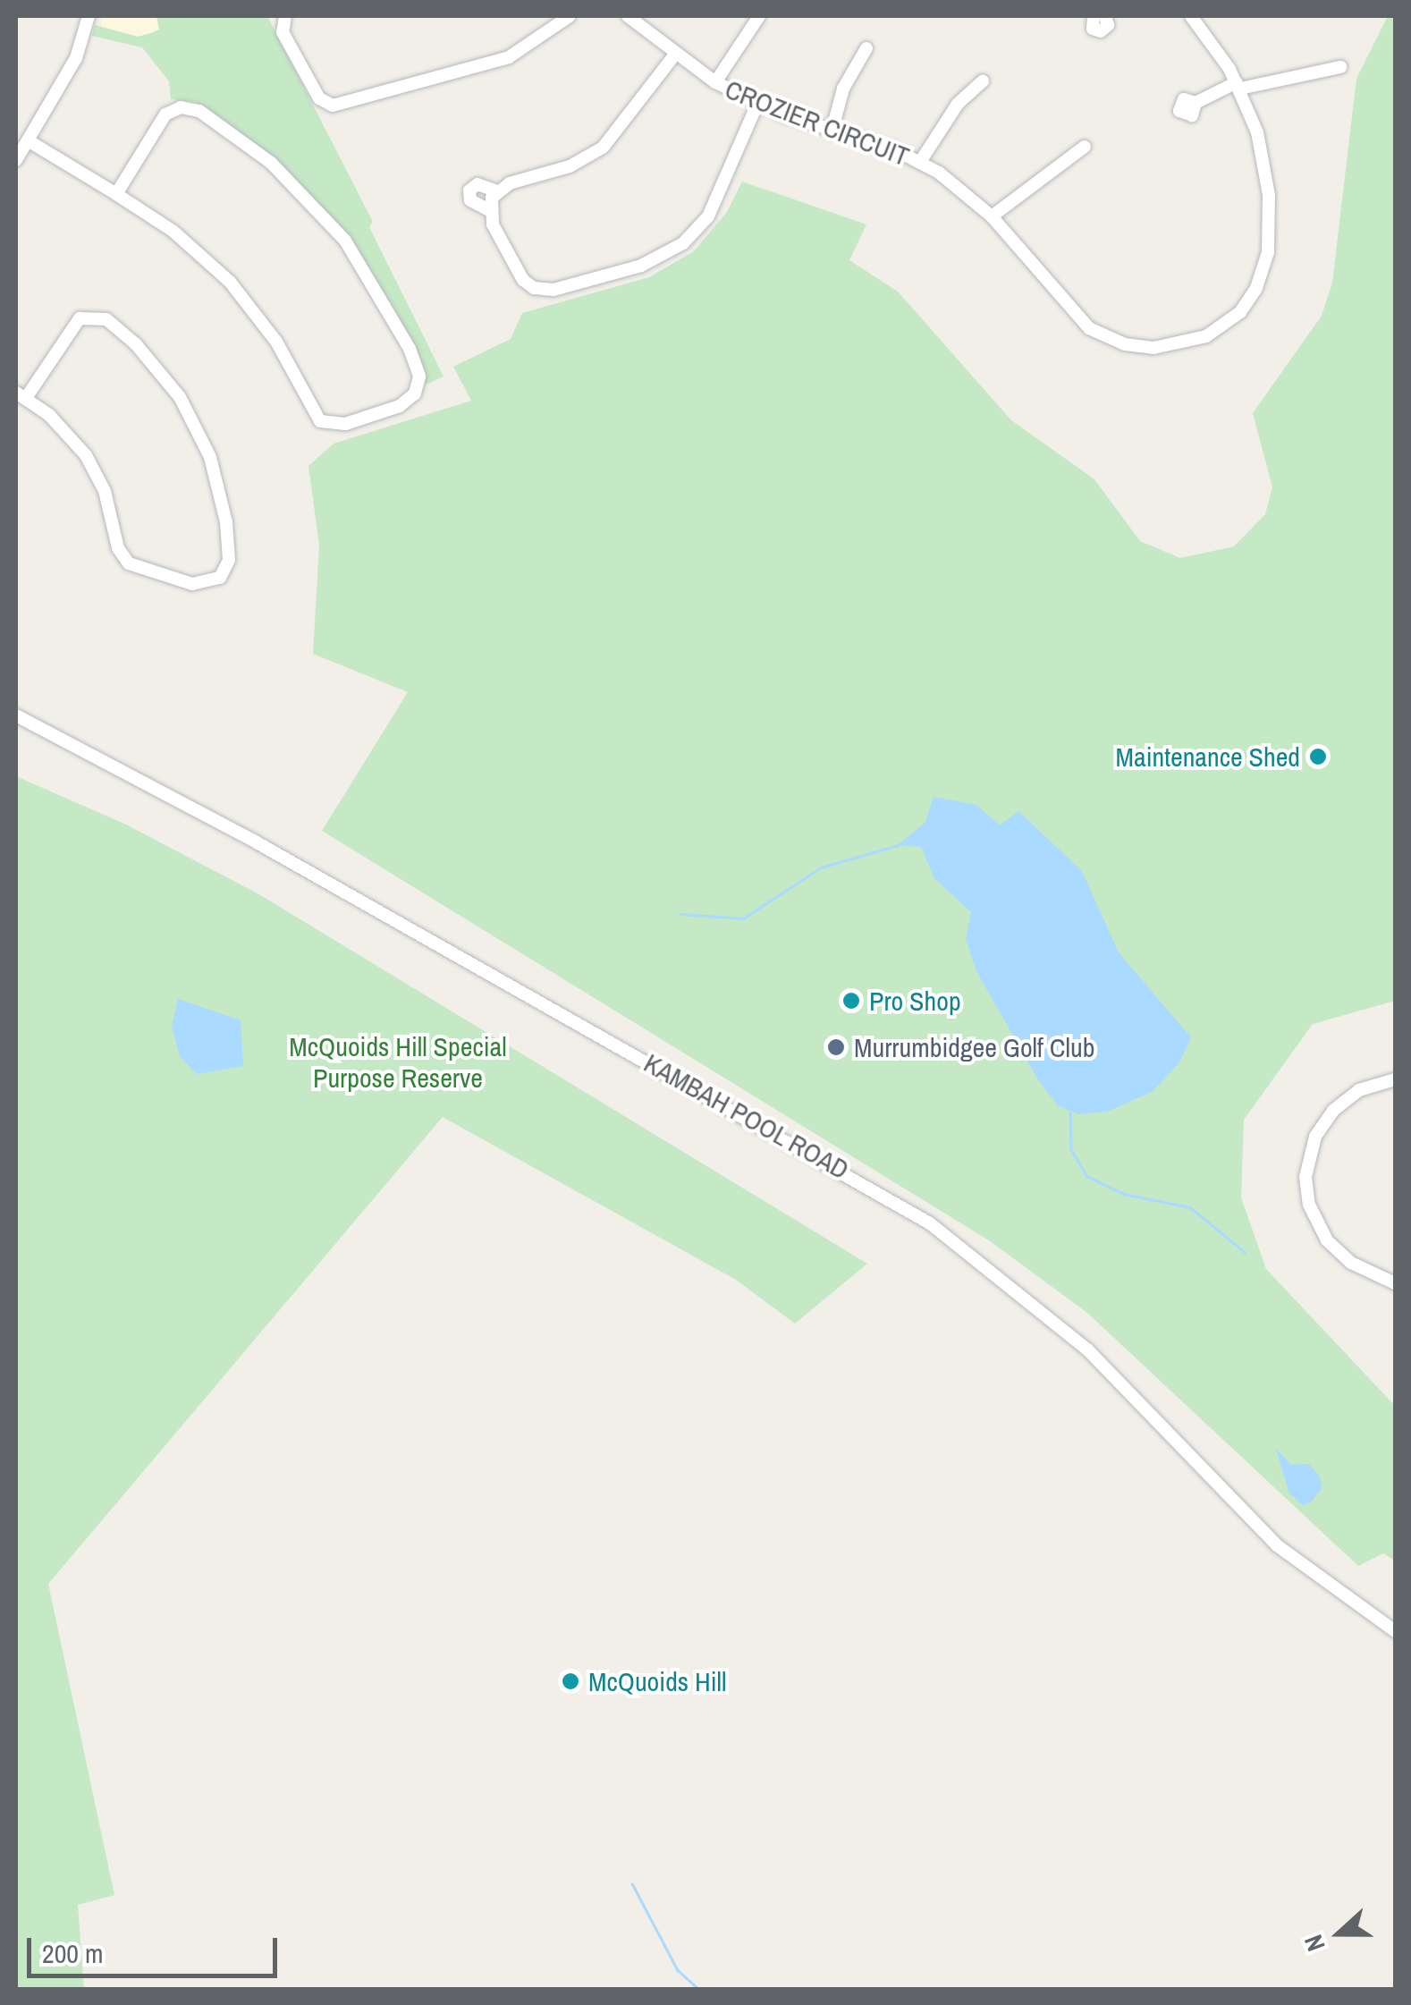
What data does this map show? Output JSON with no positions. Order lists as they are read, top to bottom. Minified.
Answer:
{"streets":{"street":["CROZIER CIRCUIT","KAMBAH POOL ROAD"]},"parks":["McQuoids Hill Special Purpose Reserve"],"places":["Maintenance Shed","Pro Shop","Murrumbidgee Golf Club","McQuoids Hill"],"scale_bar":"200 m","north":"left"}
